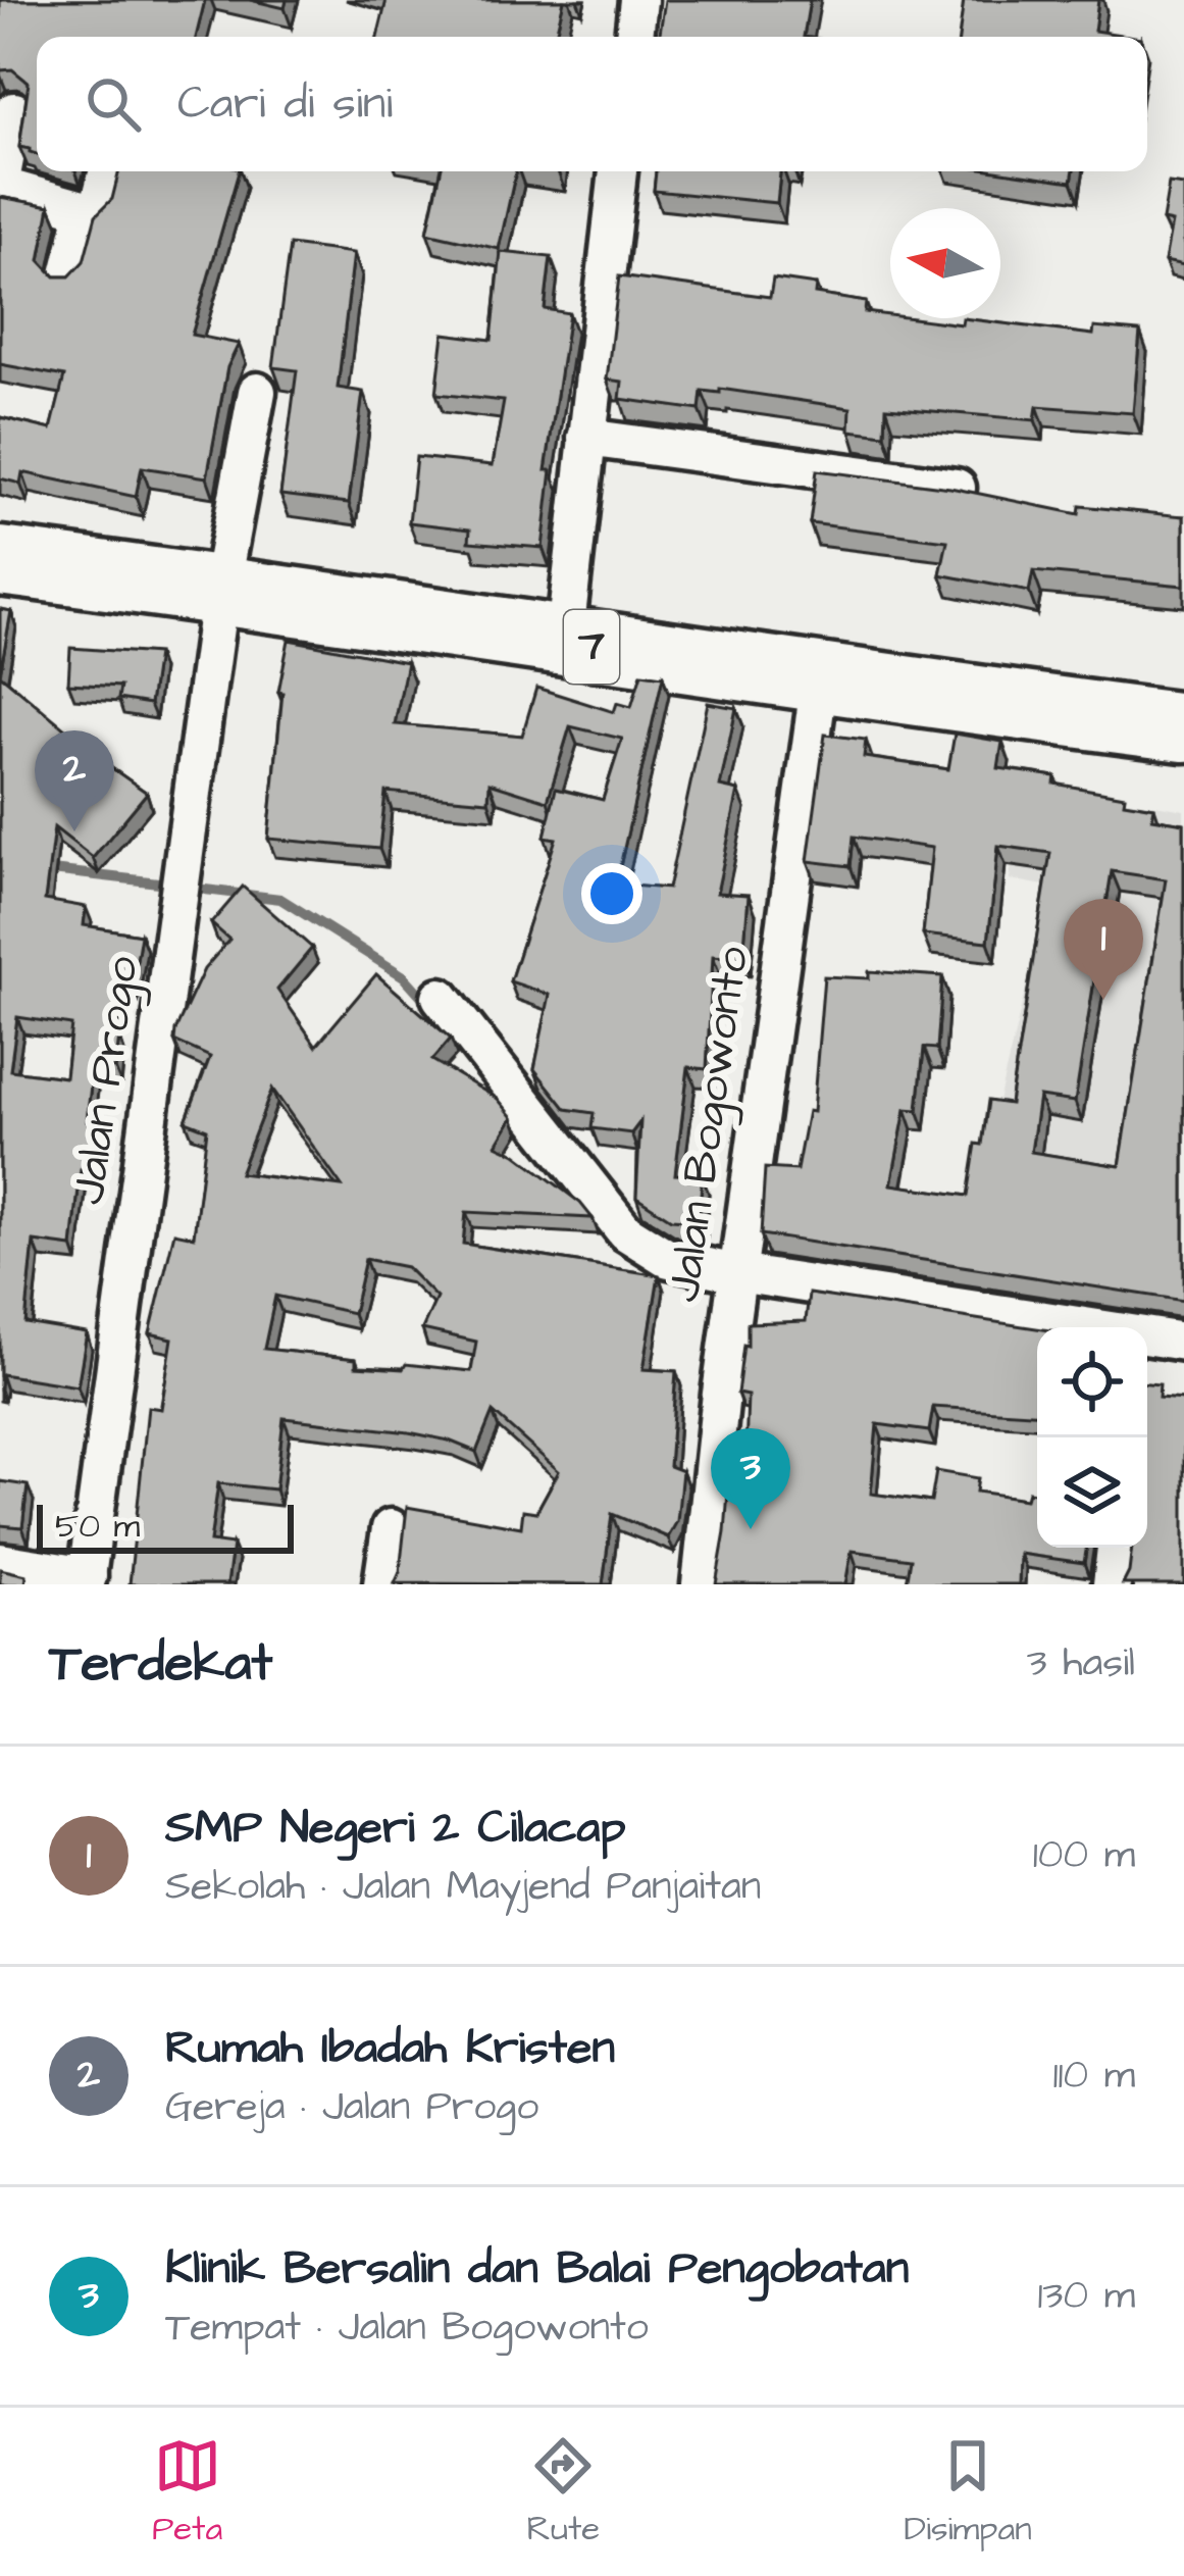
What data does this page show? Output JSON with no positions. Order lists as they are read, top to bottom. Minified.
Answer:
{"streets":{"highway":["7"],"street":["Jalan Progo","Jalan Bogowonto"]},"crossings":[["7","Jalan Progo"],["7","Jalan Bogowonto"]],"scale_bar":"50 m","north":"left","page":{"search":"Cari di sini","pins":["2","1","3"],"scale":"50 m","heading":["Terdekat","3 hasil"],"list":[{"mark":"1","name":"SMP Negeri 2 Cilacap","note":"Sekolah · Jalan Mayjend Panjaitan","value":"100 m"},{"mark":"2","name":"Rumah Ibadah Kristen","note":"Gereja · Jalan Progo","value":"110 m"},{"mark":"3","name":"Klinik Bersalin dan Balai Pengobatan","note":"Tempat · Jalan Bogowonto","value":"130 m"}],"nav":["Peta","Rute","Disimpan"]}}
